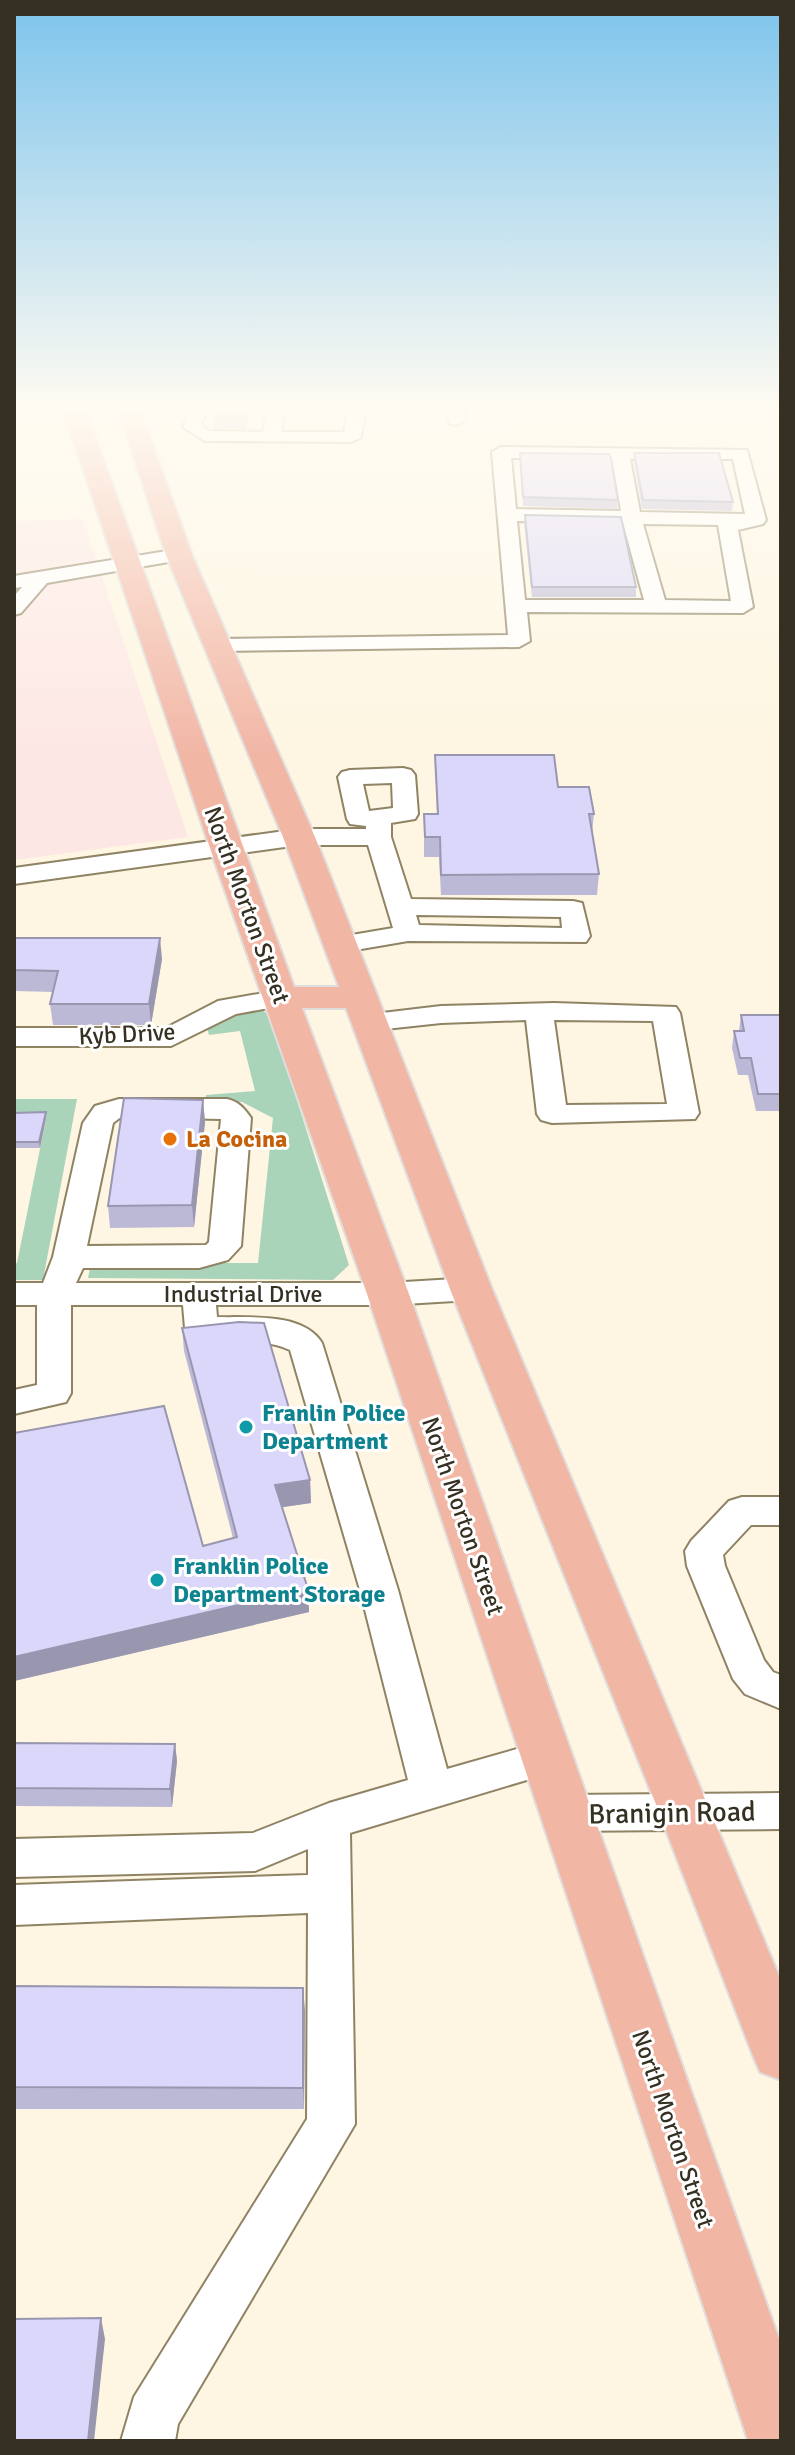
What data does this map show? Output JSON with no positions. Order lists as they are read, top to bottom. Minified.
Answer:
{"streets":{"main road":["North Morton Street"],"street":["Kyb Drive","Industrial Drive","Branigin Road"]},"crossings":[["North Morton Street","Kyb Drive"],["North Morton Street","Industrial Drive"],["North Morton Street","Branigin Road"]],"places":["La Cocina","Franlin Police Department","Franklin Police Department Storage"]}
